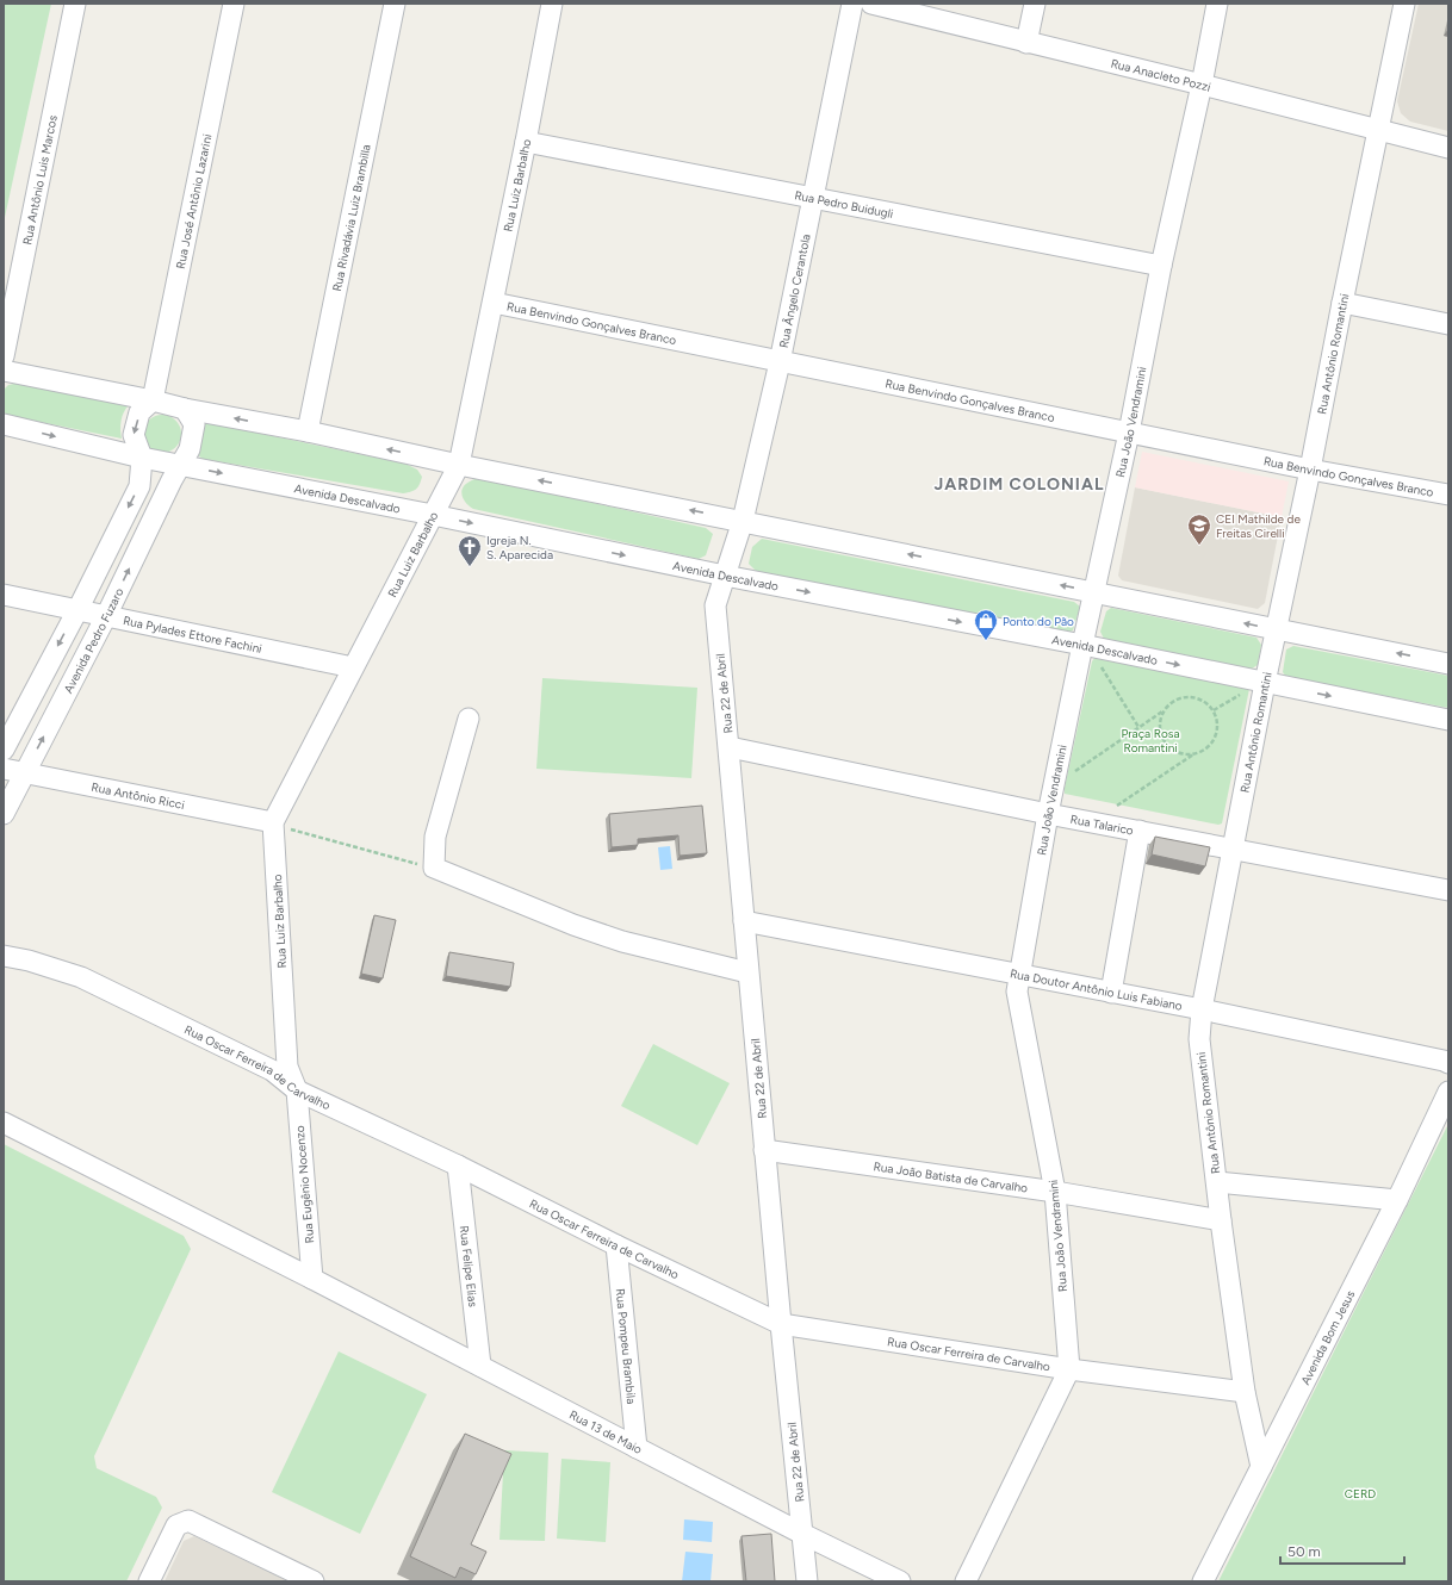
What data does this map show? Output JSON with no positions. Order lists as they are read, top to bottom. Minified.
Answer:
{"streets":{"street":["Rua Anacleto Pozzi","Rua Antônio Luis Marcos","Rua Luiz Barbalho","Rua José Antônio Lazarini","Rua Pedro Buidugli","Rua Rivadávia Luiz Brambilla","Rua Ângelo Cerantola","Rua Benvindo Gonçalves Branco","Rua Antônio Romantini","Rua João Vendramini","Avenida Descalvado","Rua Pylades Ettore Fachini","Avenida Pedro Fuzaro","Rua 22 de Abril","Rua Antônio Ricci","Rua Talarico","Rua Doutor Antônio Luis Fabiano","Rua Oscar Ferreira de Carvalho","Rua João Batista de Carvalho","Rua Eugênio Nocenzo","Rua Felipe Elias","Avenida Bom Jesus","Rua Pompeu Brambila","Rua 13 de Maio"]},"crossings":[["Rua Anacleto Pozzi","Rua Antônio Romantini"],["Rua Anacleto Pozzi","Rua João Vendramini"],["Rua Luiz Barbalho","Rua Pedro Buidugli"],["Rua Luiz Barbalho","Rua Benvindo Gonçalves Branco"],["Rua Luiz Barbalho","Avenida Descalvado"],["Rua Luiz Barbalho","Rua Pylades Ettore Fachini"],["Rua Luiz Barbalho","Rua Antônio Ricci"],["Rua Luiz Barbalho","Rua Oscar Ferreira de Carvalho"],["Rua Luiz Barbalho","Rua Eugênio Nocenzo"],["Rua José Antônio Lazarini","Avenida Descalvado"],["Rua José Antônio Lazarini","Avenida Pedro Fuzaro"],["Rua Pedro Buidugli","Rua Ângelo Cerantola"],["Rua Pedro Buidugli","Rua João Vendramini"],["Rua Ângelo Cerantola","Rua Benvindo Gonçalves Branco"],["Rua Ângelo Cerantola","Avenida Descalvado"],["Rua Ângelo Cerantola","Rua 22 de Abril"],["Rua Benvindo Gonçalves Branco","Rua Antônio Romantini"],["Rua Benvindo Gonçalves Branco","Rua João Vendramini"],["Rua Antônio Romantini","Avenida Descalvado"],["Rua Antônio Romantini","Rua Talarico"],["Rua Antônio Romantini","Rua Doutor Antônio Luis Fabiano"],["Rua Antônio Romantini","Rua Oscar Ferreira de Carvalho"],["Rua Antônio Romantini","Rua João Batista de Carvalho"],["Rua Antônio Romantini","Avenida Bom Jesus"],["Rua João Vendramini","Avenida Descalvado"],["Rua João Vendramini","Rua Talarico"],["Rua João Vendramini","Rua Doutor Antônio Luis Fabiano"],["Rua João Vendramini","Rua Oscar Ferreira de Carvalho"],["Rua João Vendramini","Rua João Batista de Carvalho"],["Avenida Descalvado","Avenida Pedro Fuzaro"],["Avenida Descalvado","Rua 22 de Abril"],["Rua Pylades Ettore Fachini","Avenida Pedro Fuzaro"],["Avenida Pedro Fuzaro","Rua Antônio Ricci"],["Rua 22 de Abril","Rua Talarico"],["Rua 22 de Abril","Rua Doutor Antônio Luis Fabiano"],["Rua 22 de Abril","Rua Oscar Ferreira de Carvalho"],["Rua 22 de Abril","Rua João Batista de Carvalho"],["Rua 22 de Abril","Rua 13 de Maio"],["Rua Oscar Ferreira de Carvalho","Rua Eugênio Nocenzo"],["Rua Oscar Ferreira de Carvalho","Rua Felipe Elias"],["Rua Oscar Ferreira de Carvalho","Rua Pompeu Brambila"],["Rua Eugênio Nocenzo","Rua 13 de Maio"],["Rua Felipe Elias","Rua 13 de Maio"],["Rua Pompeu Brambila","Rua 13 de Maio"]],"districts":["JARDIM COLONIAL"],"parks":["Praça Rosa Romantini","CERD"],"places":{"school or university":["CEI Mathilde de Freitas Cirelli"],"church":["Igreja N. S. Aparecida"],"shop":["Ponto do Pão"]},"scale_bar":"50 m"}
